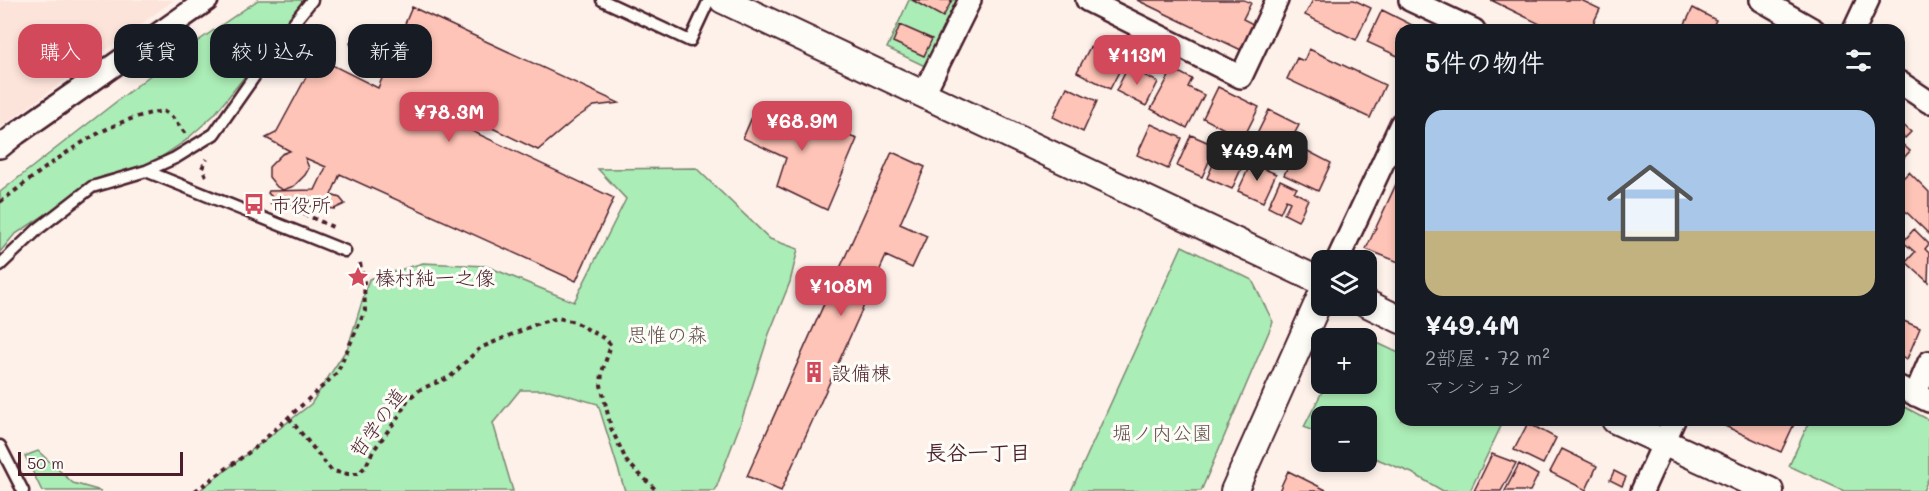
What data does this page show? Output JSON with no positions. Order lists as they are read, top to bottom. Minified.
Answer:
{"streets":{"path":["哲学の道"]},"districts":["長谷一丁目"],"parks":["思惟の森","堀ノ内公園"],"places":{"bus stop":["市役所"],"place":["榛村純一之像"],"building":["設備棟"]},"scale_bar":"50 m","page":{"chip":["購入","賃貸","絞り込み","新着"],"heading":"5件の物件","price":["¥113M","¥78.3M","¥68.9M","¥49.4M","¥108M"],"list":[{"name":"¥49.4M","note":"2部屋 · 72 m² · マンション"}],"map_buttons":["+","−"],"scale":"50 m"}}
